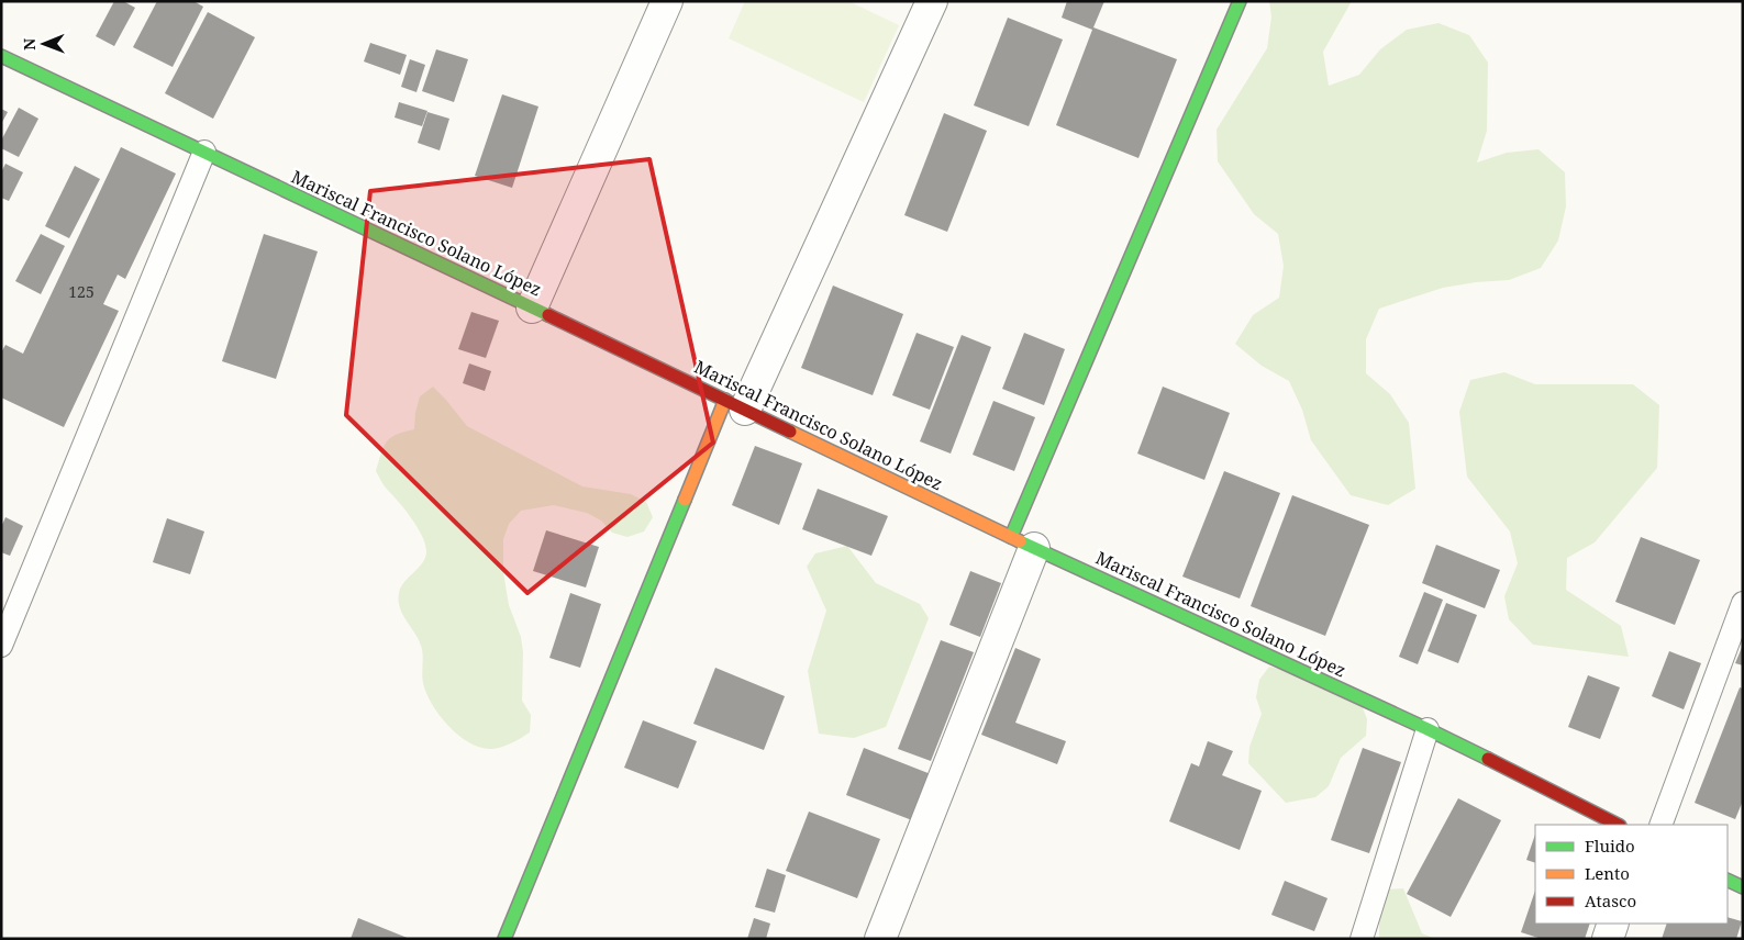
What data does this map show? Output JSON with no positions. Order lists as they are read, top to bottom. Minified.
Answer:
{"streets":{"main road":["Mariscal Francisco Solano López"]},"house_numbers":["125"],"legend":["Fluido","Lento","Atasco"],"north":"left"}
